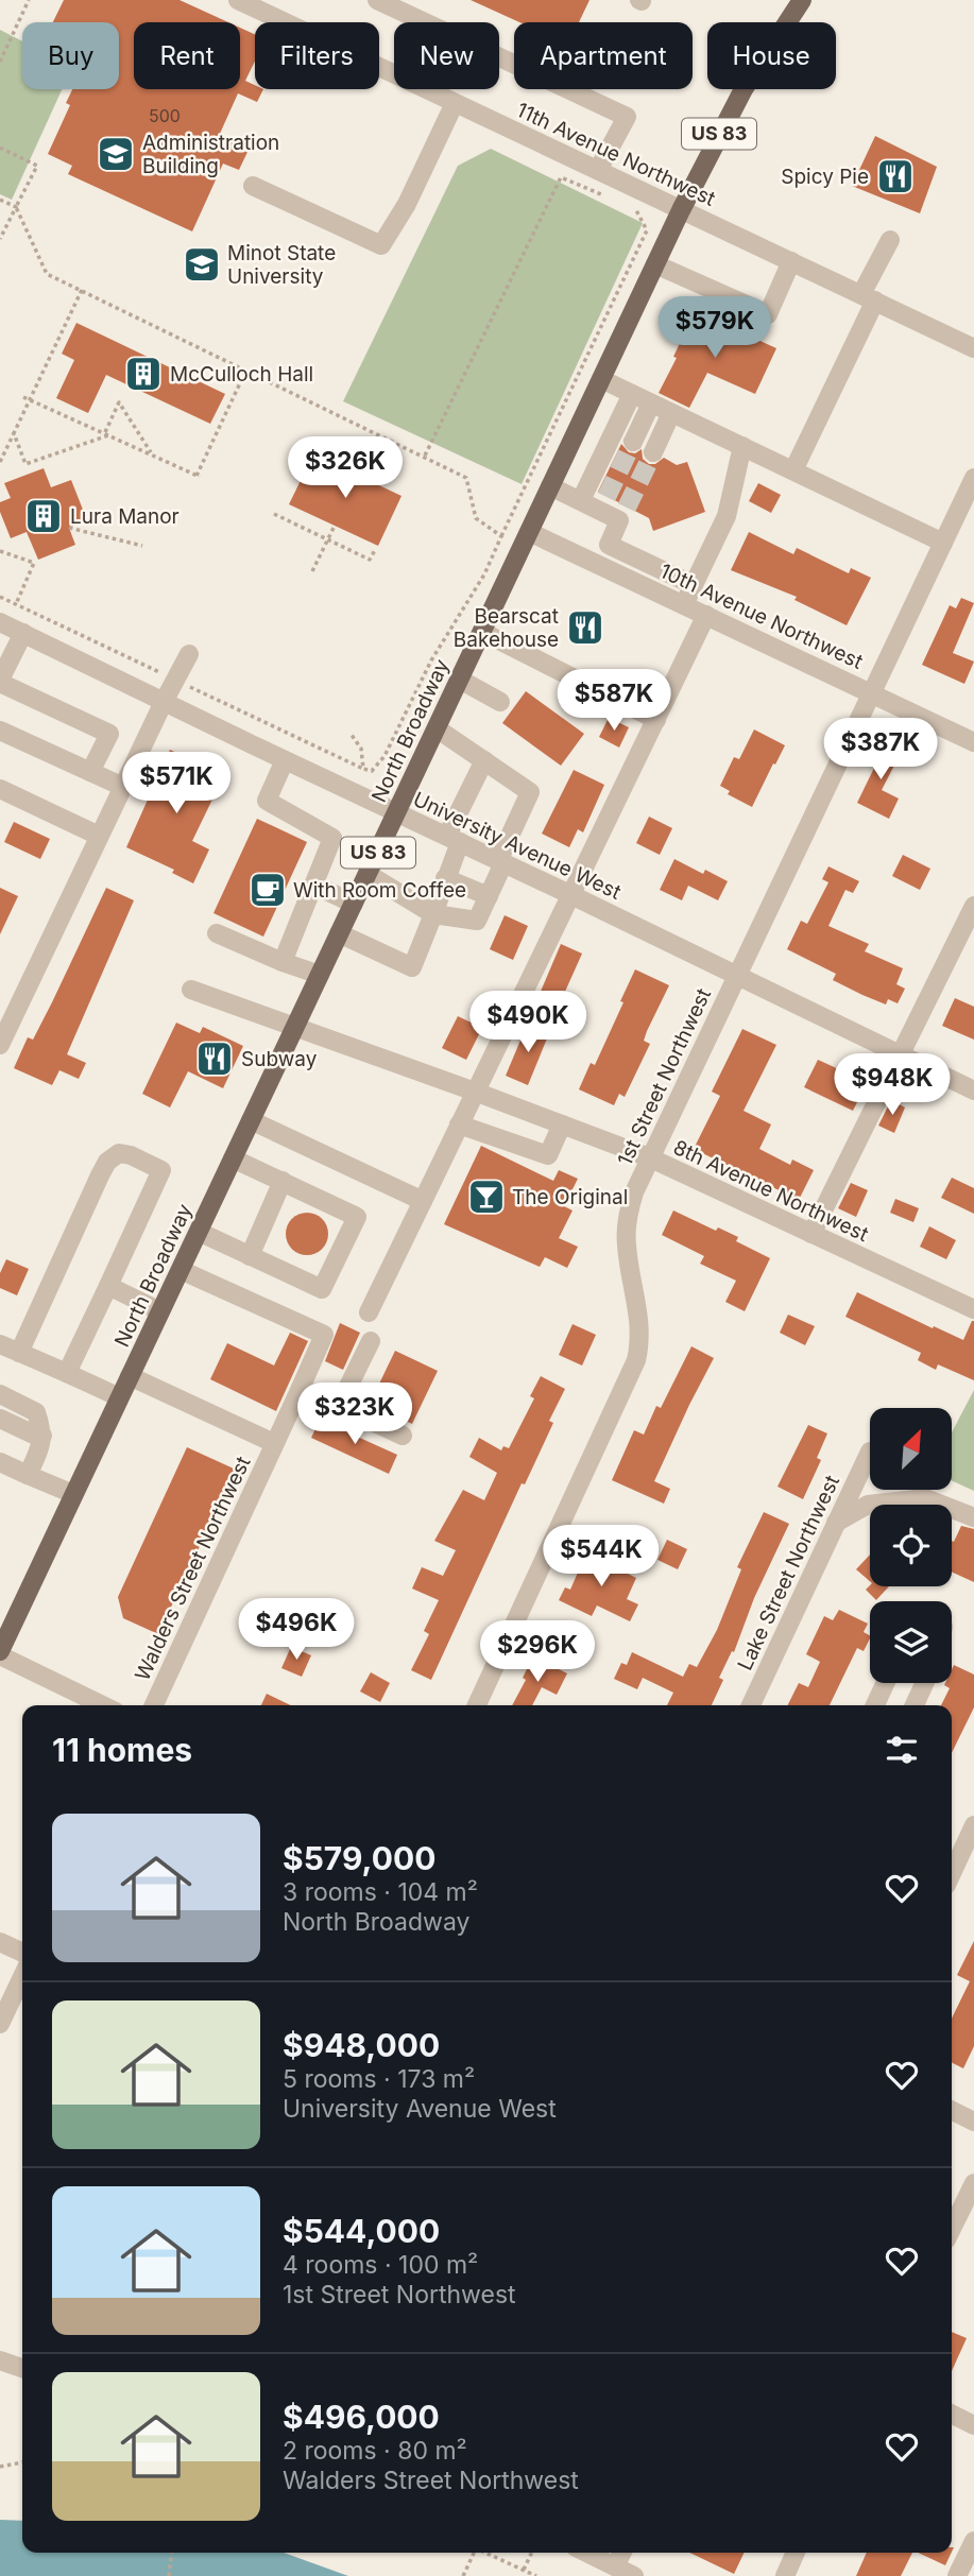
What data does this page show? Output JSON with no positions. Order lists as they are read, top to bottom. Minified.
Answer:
{"streets":{"main road":["US 83","North Broadway"],"street":["11th Avenue Northwest","10th Avenue Northwest","University Avenue West","1st Street Northwest","8th Avenue Northwest","Walders Street Northwest","Lake Street Northwest"]},"crossings":[["11th Avenue Northwest","North Broadway"],["10th Avenue Northwest","North Broadway"],["10th Avenue Northwest","1st Street Northwest"],["North Broadway","University Avenue West"],["North Broadway","8th Avenue Northwest"],["North Broadway","Walders Street Northwest"],["University Avenue West","1st Street Northwest"],["1st Street Northwest","8th Avenue Northwest"]],"places":{"school or university":["Administration Building","Minot State University"],"restaurant":["Spicy Pie","Bearscat Bakehouse","Subway"],"building":["McCulloch Hall","Lura Manor"],"cafe":["With Room Coffee"],"bar":["The Original"]},"house_numbers":["500"],"north":"top right","page":{"chip":["Buy","Rent","Filters","New","Apartment","House"],"price":["$579K","$326K","$587K","$387K","$571K","$490K","$948K","$323K","$544K","$496K","$296K"],"heading":"11 homes","list":[{"name":"$579,000","note":"3 rooms · 104 m² · North Broadway"},{"name":"$948,000","note":"5 rooms · 173 m² · University Avenue West"},{"name":"$544,000","note":"4 rooms · 100 m² · 1st Street Northwest"},{"name":"$496,000","note":"2 rooms · 80 m² · Walders Street Northwest"}]}}
